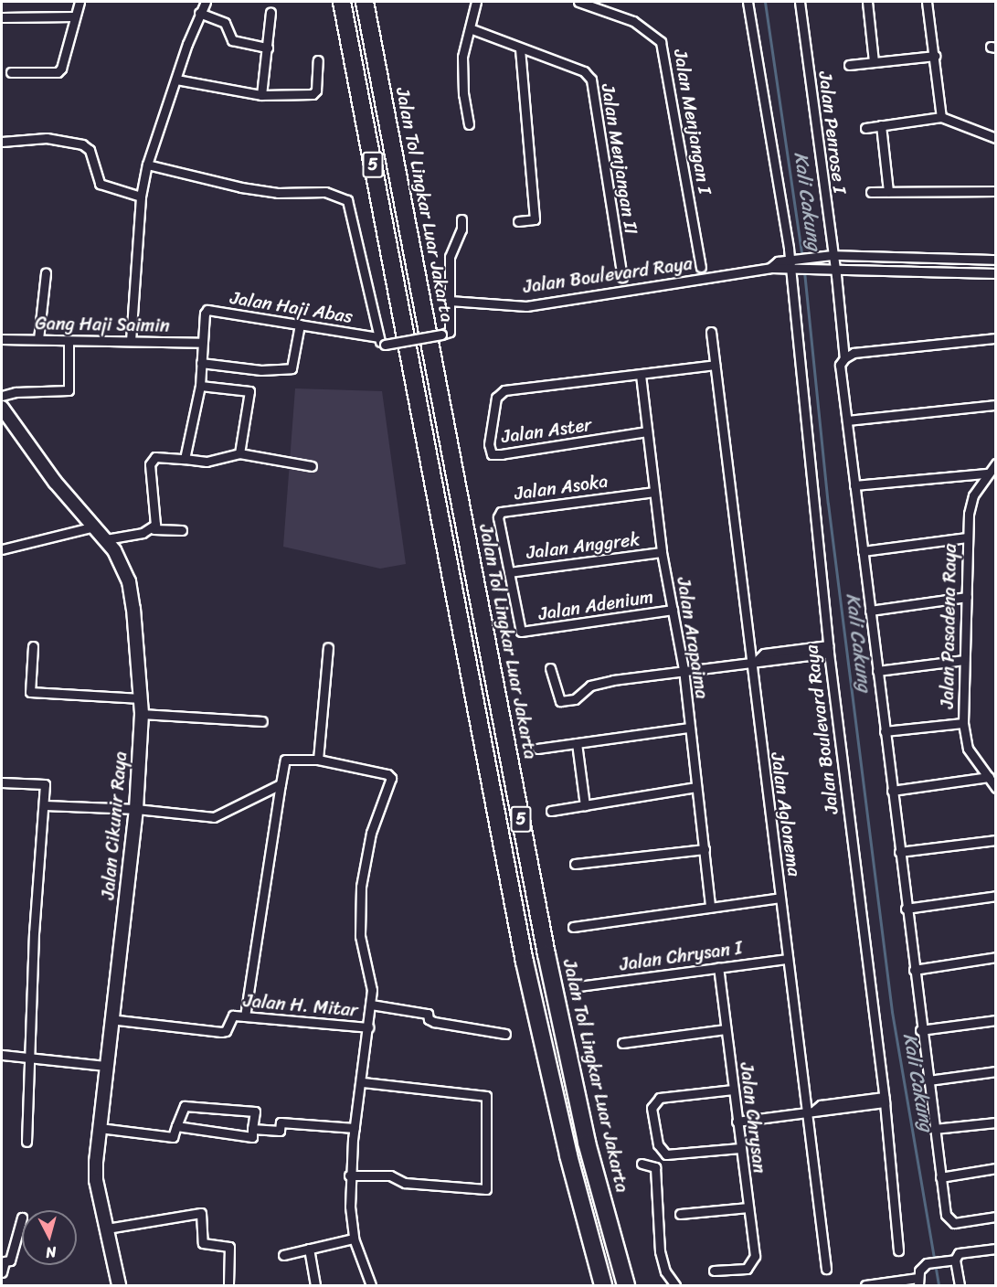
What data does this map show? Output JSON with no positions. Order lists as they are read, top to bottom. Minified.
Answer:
{"streets":{"highway":["5","Jalan Tol Lingkar Luar Jakarta"],"street":["Jalan Menjangan I","Jalan Penrose I","Jalan Menjangan II","Jalan Boulevard Raya","Jalan Haji Abas","Gang Haji Saimin","Jalan Aster","Jalan Asoka","Jalan Anggrek","Jalan Adenium","Jalan Pasadena Raya","Jalan Arapaima","Jalan Aglonema","Jalan Cikunir Raya","Jalan Chrysan I","Jalan H. Mitar","Jalan Chrysan"]},"crossings":[["Jalan Boulevard Raya","Jalan Haji Abas"],["Jalan Haji Abas","Gang Haji Saimin"],["Jalan Aster","Jalan Arapaima"],["Jalan Asoka","Jalan Anggrek"],["Jalan Asoka","Jalan Adenium"],["Jalan Asoka","Jalan Arapaima"],["Jalan Anggrek","Jalan Adenium"],["Jalan Anggrek","Jalan Arapaima"],["Jalan Adenium","Jalan Arapaima"],["Jalan Aglonema","Jalan Chrysan I"],["Jalan Cikunir Raya","Jalan H. Mitar"],["Jalan Chrysan I","Jalan Chrysan"]],"water":["Kali Cakung"],"north":"bottom"}
